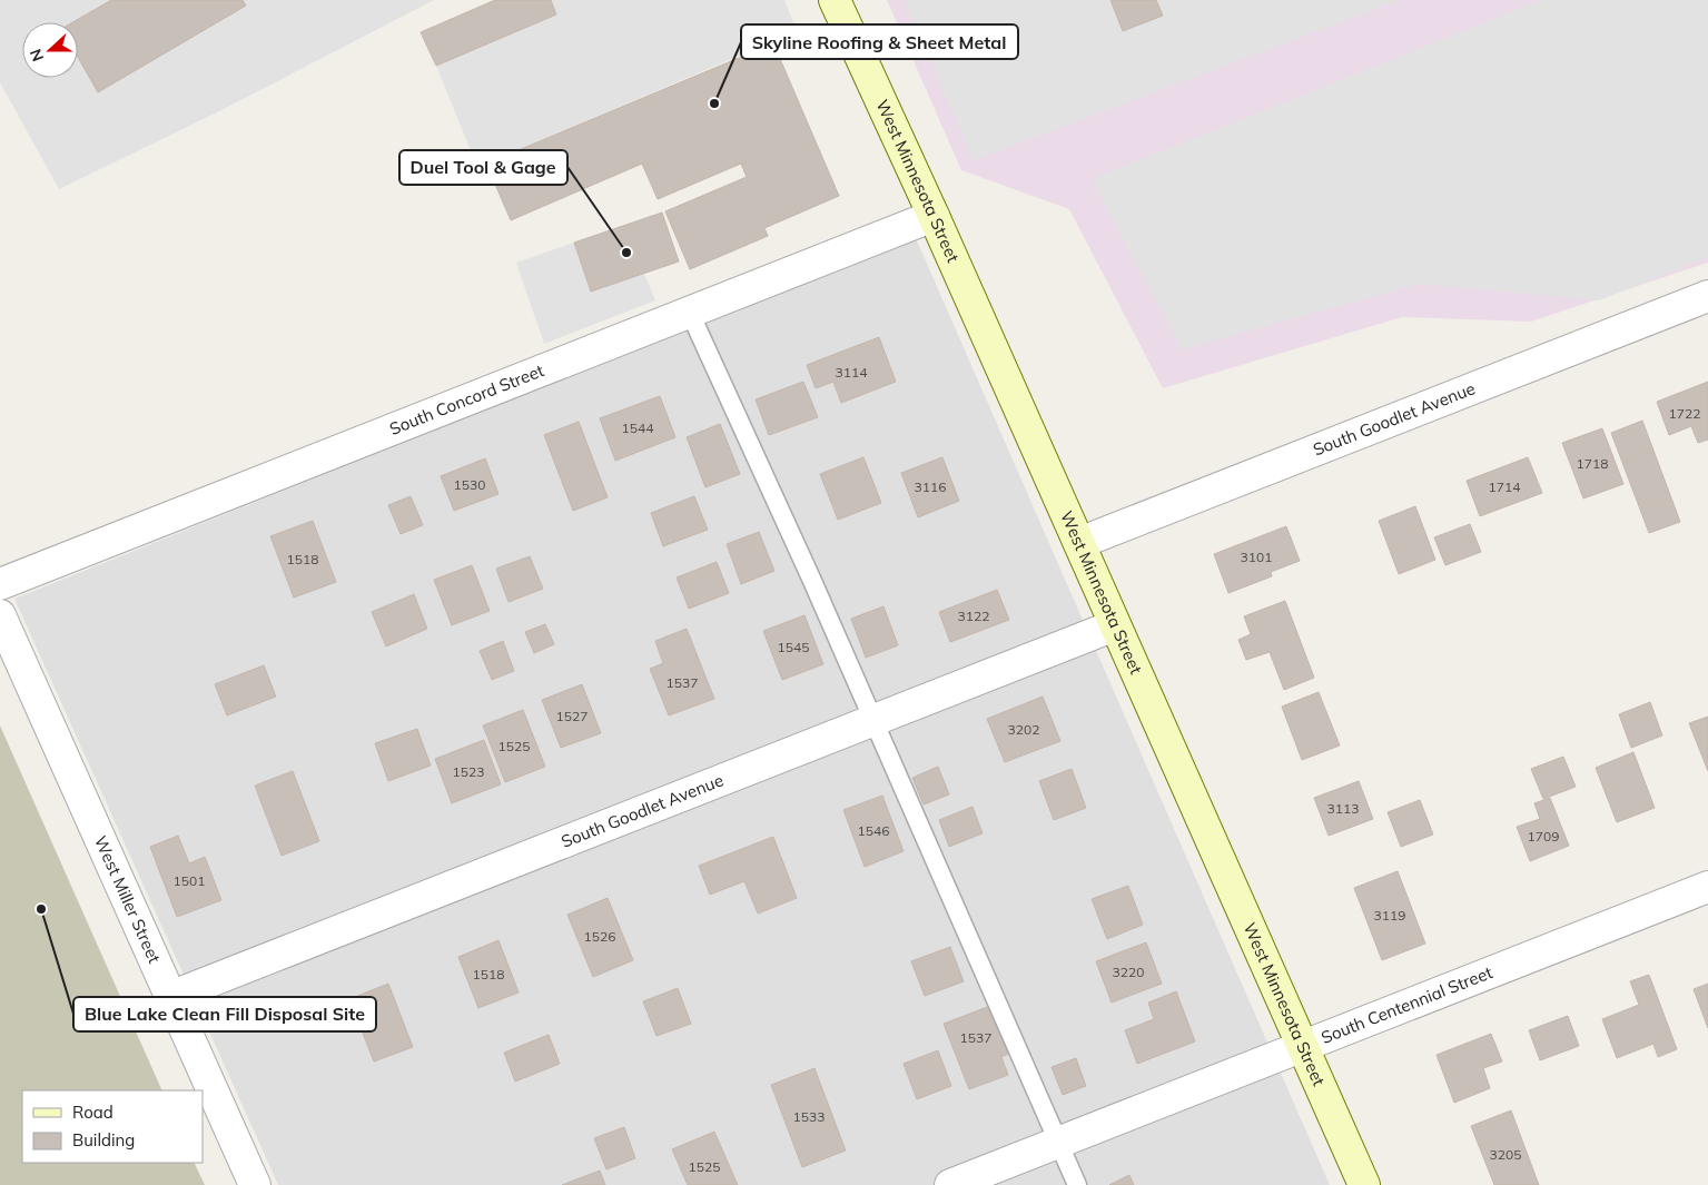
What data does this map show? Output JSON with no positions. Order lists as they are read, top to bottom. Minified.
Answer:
{"streets":{"street":["West Minnesota Street","South Concord Street","South Goodlet Avenue","West Miller Street","South Centennial Street"]},"crossings":[["West Minnesota Street","South Concord Street"],["West Minnesota Street","South Goodlet Avenue"],["West Minnesota Street","South Centennial Street"],["South Goodlet Avenue","West Miller Street"]],"places":["Skyline Roofing & Sheet Metal","Duel Tool & Gage","Blue Lake Clean Fill Disposal Site"],"house_numbers":["3114","1722","1544","1718","1530","3116","1714","3101","1518","3122","1545","1537","1527","3202","1525","1523","3113","1546","1709","1501","3119","1526","3220","1518","1537","1533","3205","1525"],"legend":["Road","Building"],"north":"left"}
